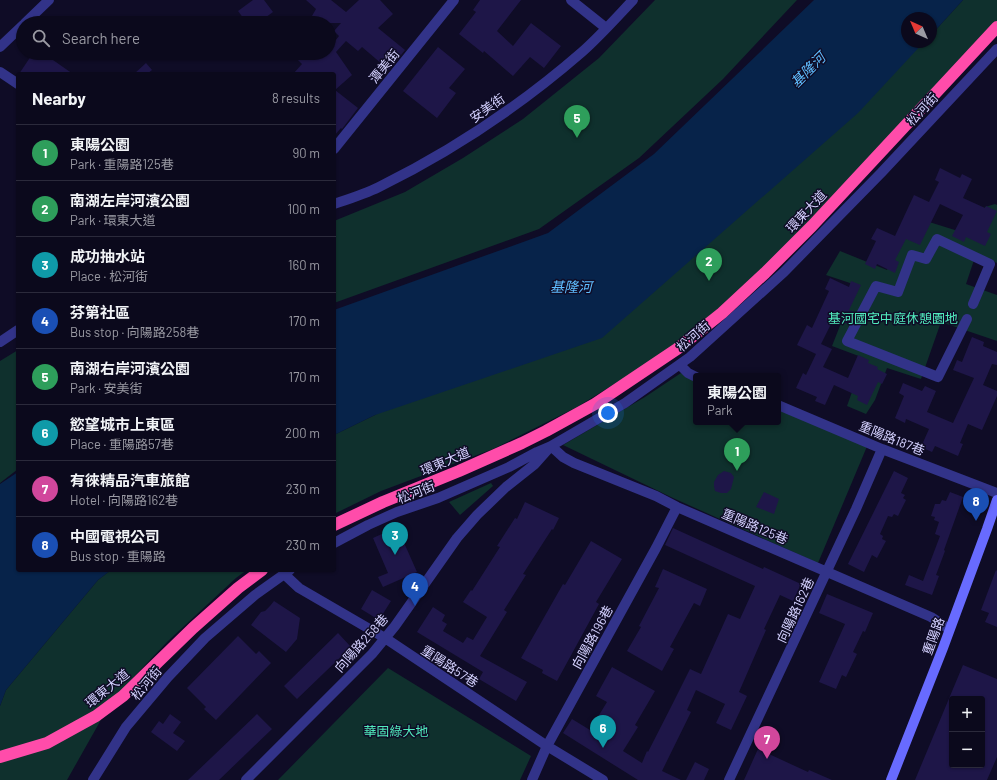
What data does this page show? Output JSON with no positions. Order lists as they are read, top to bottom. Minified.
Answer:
{"streets":{"highway":["環東大道"],"street":["潭美街","安美街","松河街","重陽路187巷","重陽路125巷","向陽路162巷","重陽路","向陽路196巷","向陽路258巷","重陽路57巷"]},"crossings":[["松河街","重陽路125巷"],["松河街","向陽路258巷"],["松河街","重陽路57巷"],["重陽路187巷","向陽路162巷"],["重陽路125巷","向陽路162巷"],["重陽路125巷","重陽路"],["重陽路125巷","向陽路196巷"],["重陽路125巷","向陽路258巷"],["向陽路196巷","重陽路57巷"],["向陽路258巷","重陽路57巷"]],"water":["基隆河"],"parks":["基河國宅中庭休憩園地","華固綠大地"],"north":"top left","page":{"search":"Search here","heading":["Nearby","8 results"],"pins":["5","2","1","8","3","4","6","7"],"list":[{"mark":"1","name":"東陽公園","note":"Park · 重陽路125巷","value":"90 m"},{"mark":"2","name":"南湖左岸河濱公園","note":"Park · 環東大道","value":"100 m"},{"mark":"3","name":"成功抽水站","note":"Place · 松河街","value":"160 m"},{"mark":"4","name":"芬第社區","note":"Bus stop · 向陽路258巷","value":"170 m"},{"mark":"5","name":"南湖右岸河濱公園","note":"Park · 安美街","value":"170 m"},{"mark":"6","name":"慾望城市上東區","note":"Place · 重陽路57巷","value":"200 m"},{"mark":"7","name":"有徠精品汽車旅館","note":"Hotel · 向陽路162巷","value":"230 m"},{"mark":"8","name":"中國電視公司","note":"Bus stop · 重陽路","value":"230 m"}],"popup":["東陽公園","Park"],"map_buttons":["+","−"]}}
